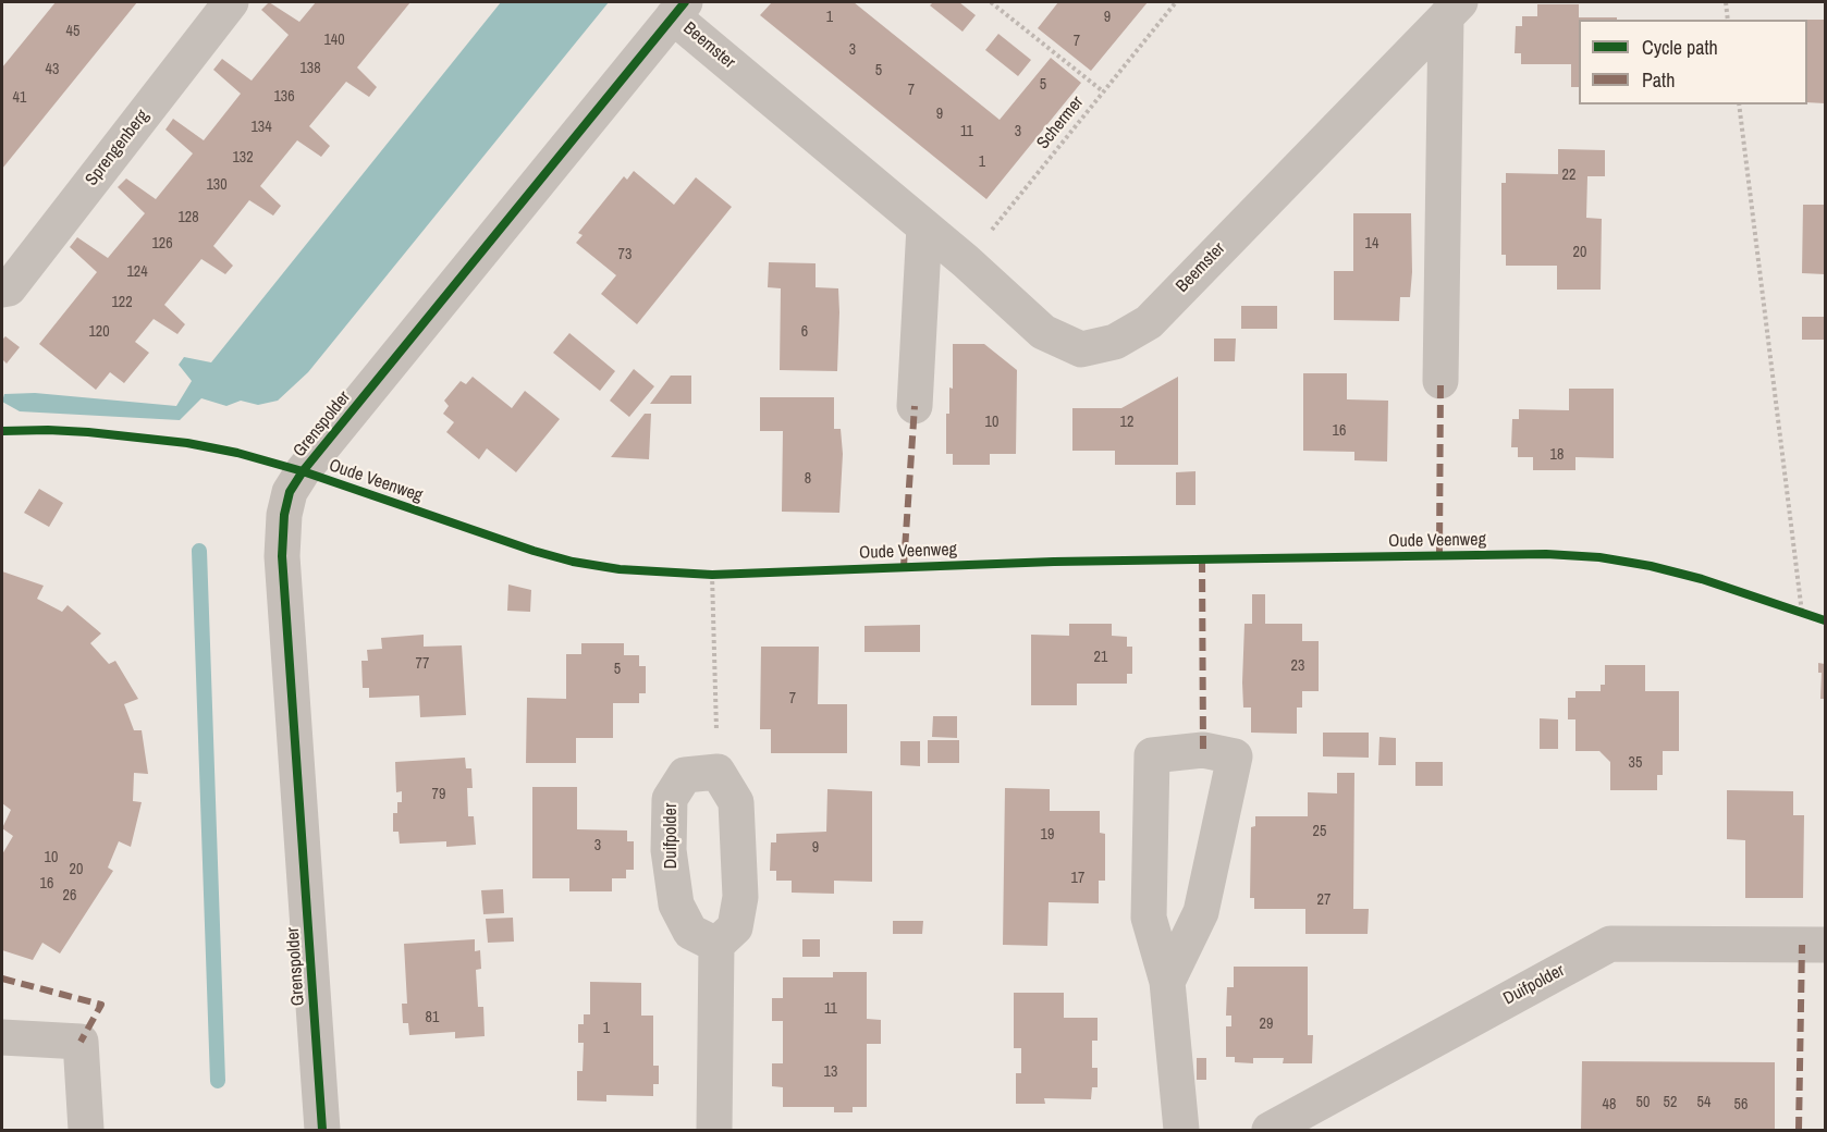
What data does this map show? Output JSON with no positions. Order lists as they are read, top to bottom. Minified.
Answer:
{"streets":{"street":["Beemster","Sprengenberg","Grenspolder","Duifpolder"],"path":["Schermer"],"cycle path":["Oude Veenweg"]},"crossings":[["Beemster","Schermer"],["Beemster","Grenspolder"]],"house_numbers":["1","9","45","140","7","3","138","43","5","5","7","136","41","9","134","11","3","132","1","22","130","128","126","14","20","73","124","122","120","6","10","12","16","18","8","21","77","23","5","7","35","79","25","19","3","9","10","20","17","16","26","27","11","81","29","1","13","50","52","54","48","56"],"legend":["Cycle path","Path"]}
